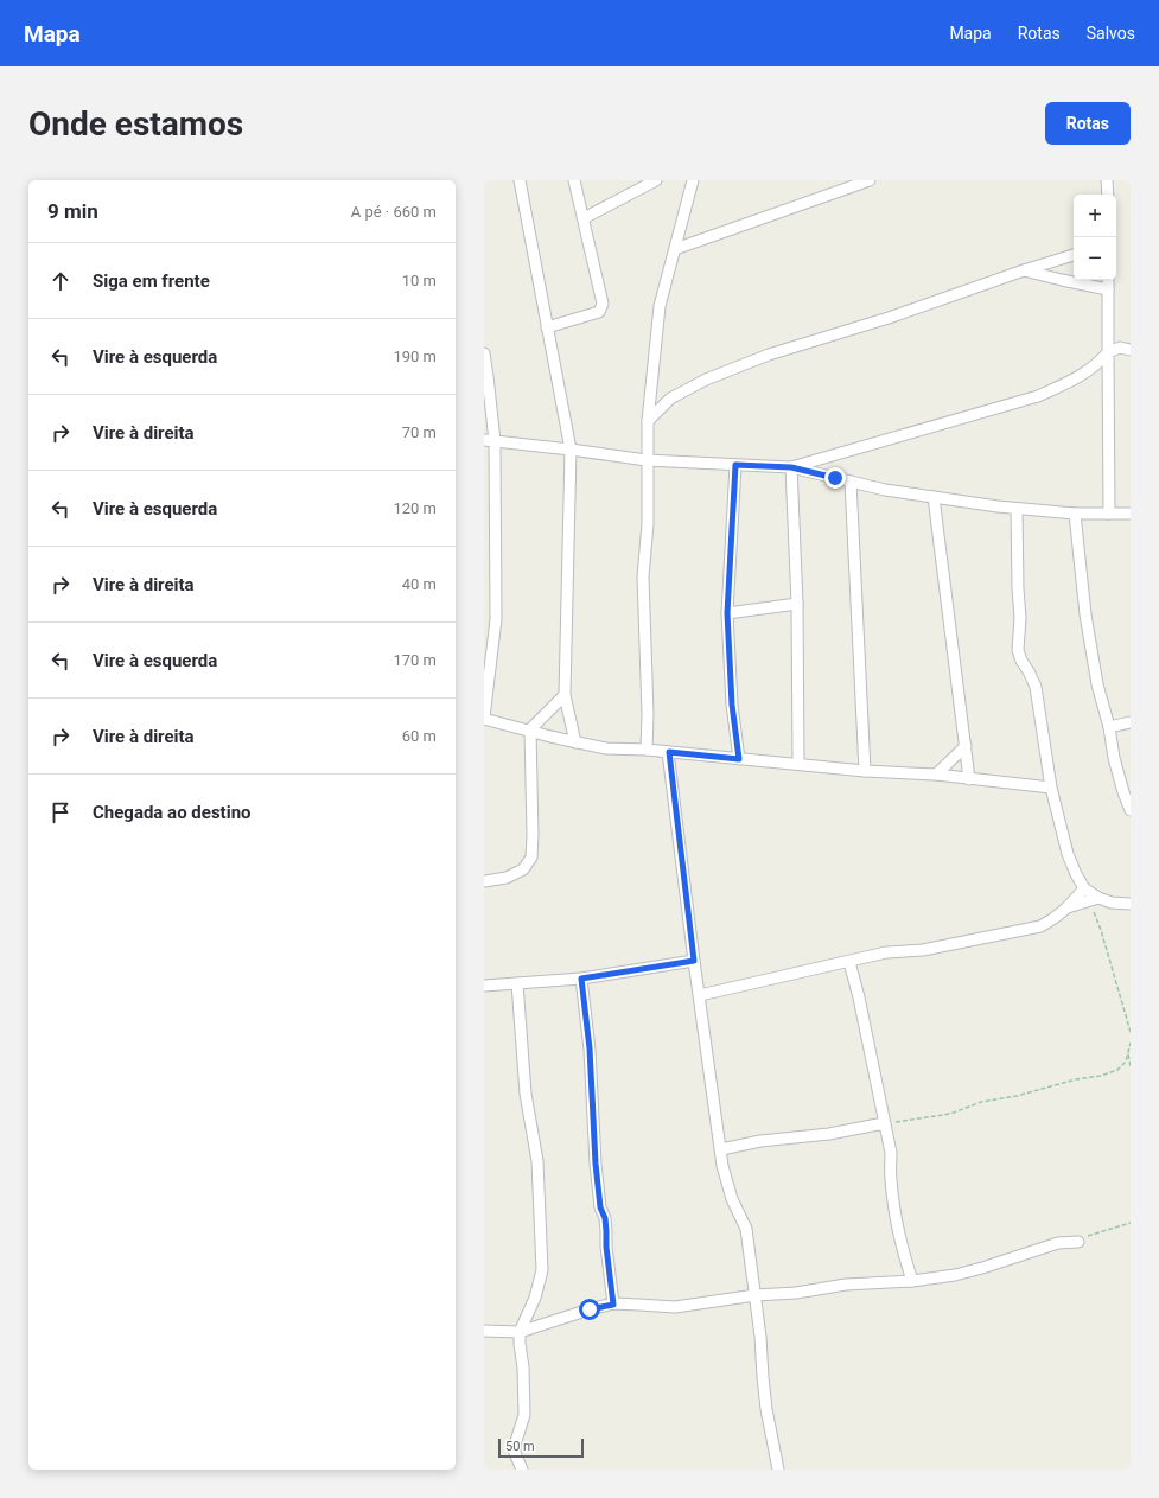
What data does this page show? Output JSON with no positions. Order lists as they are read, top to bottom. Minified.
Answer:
{"scale_bar":"50 m","page":{"header":"Mapa","nav":["Mapa","Rotas","Salvos"],"buttons":"Rotas","title":"Onde estamos","heading":["9 min","A pé · 660 m"],"map_buttons":["+","−"],"list":[["Siga em frente","10 m"],["Vire à esquerda","190 m"],["Vire à direita","70 m"],["Vire à esquerda","120 m"],["Vire à direita","40 m"],["Vire à esquerda","170 m"],["Vire à direita","60 m"],"Chegada ao destino"],"scale":"50 m"}}
